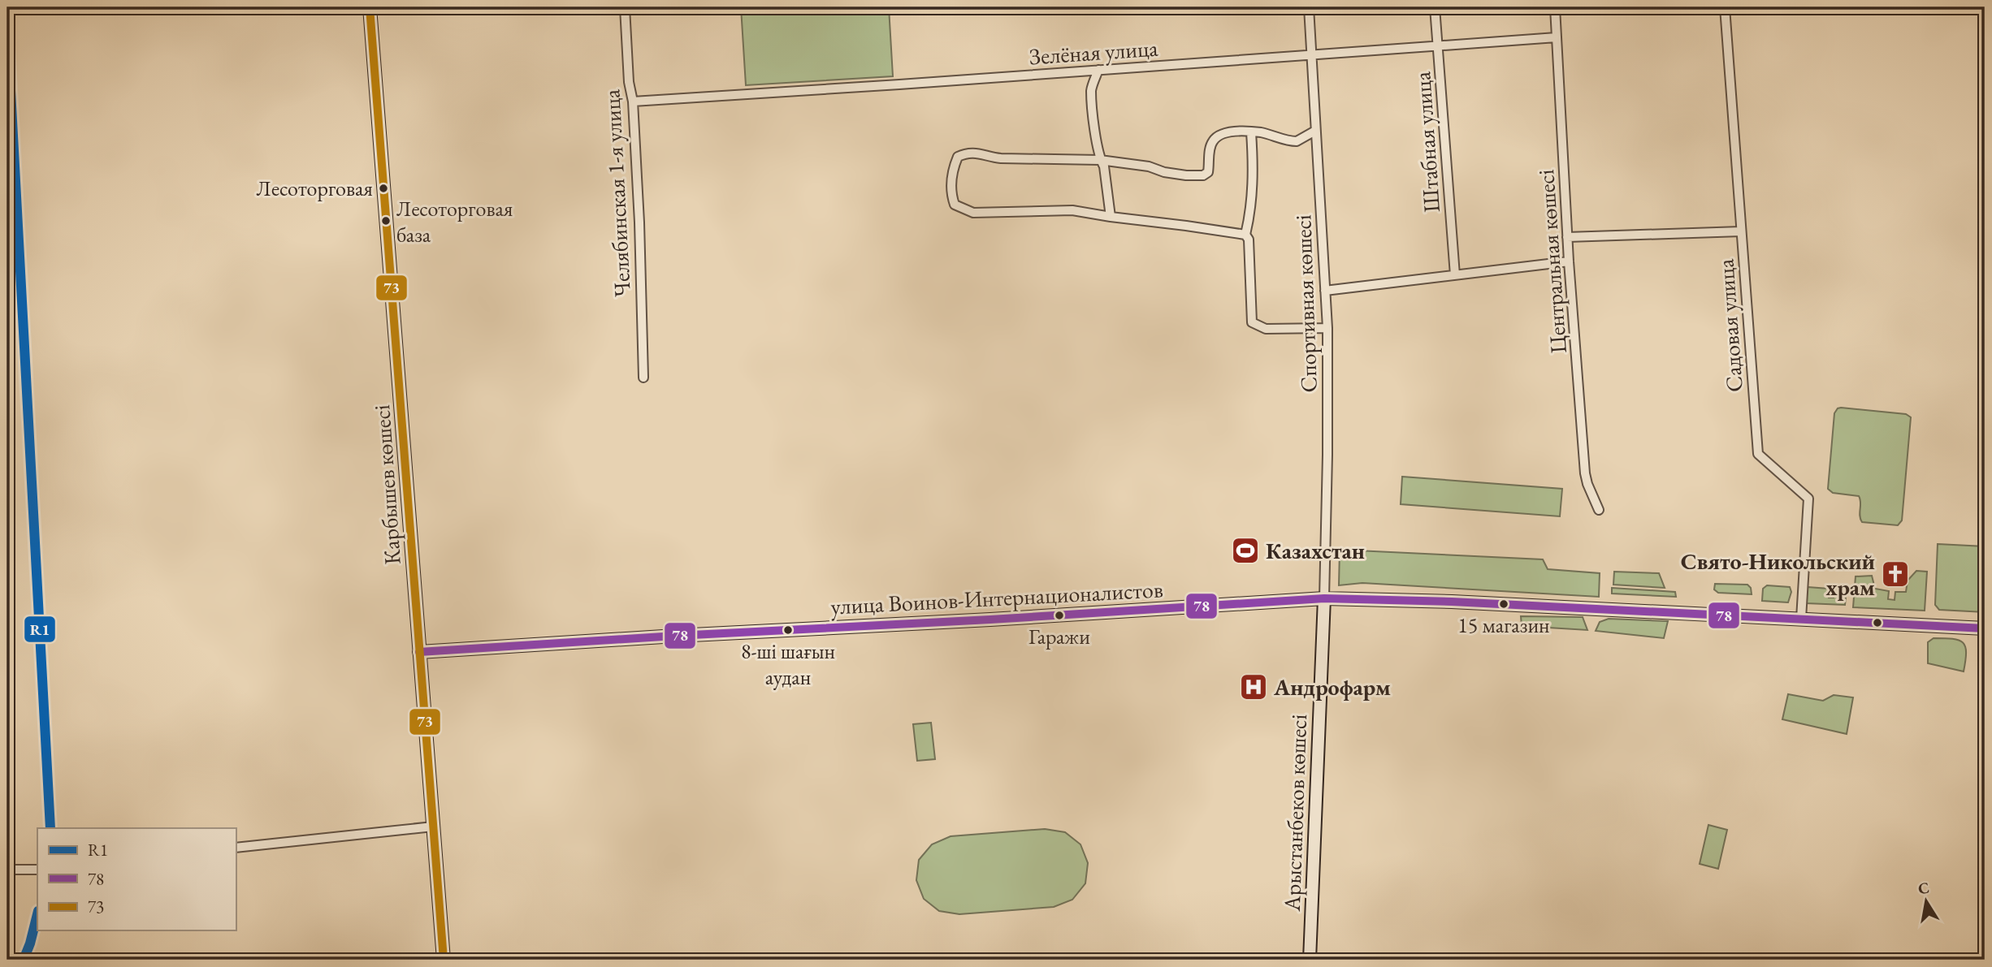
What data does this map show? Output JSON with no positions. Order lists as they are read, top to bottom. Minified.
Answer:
{"streets":{"street":["Зелёная улица","Штабная улица","Челябинская 1-я улица","Центральная көшесі","Спортивная көшесі","Садовая улица","Карбышев көшесі","улица Воинов-Интернационалистов","Арыстанбеков көшесі"]},"crossings":[["Зелёная улица","Штабная улица"],["Зелёная улица","Челябинская 1-я улица"],["Зелёная улица","Центральная көшесі"],["Зелёная улица","Спортивная көшесі"],["Спортивная көшесі","улица Воинов-Интернационалистов"],["Спортивная көшесі","Арыстанбеков көшесі"],["Садовая улица","улица Воинов-Интернационалистов"],["Карбышев көшесі","улица Воинов-Интернационалистов"],["улица Воинов-Интернационалистов","Арыстанбеков көшесі"]],"places":{"other":["Лесоторговая","Лесоторговая база","15 магазин","Гаражи","8-ші шағын аудан"],"sports":["Казахстан"],"church":["Свято-Никольский храм"],"hospital":["Андрофарм"]},"lines":["transit line 73","transit line R1","transit line 78"],"legend":["R1","78","73"],"north":"top"}
